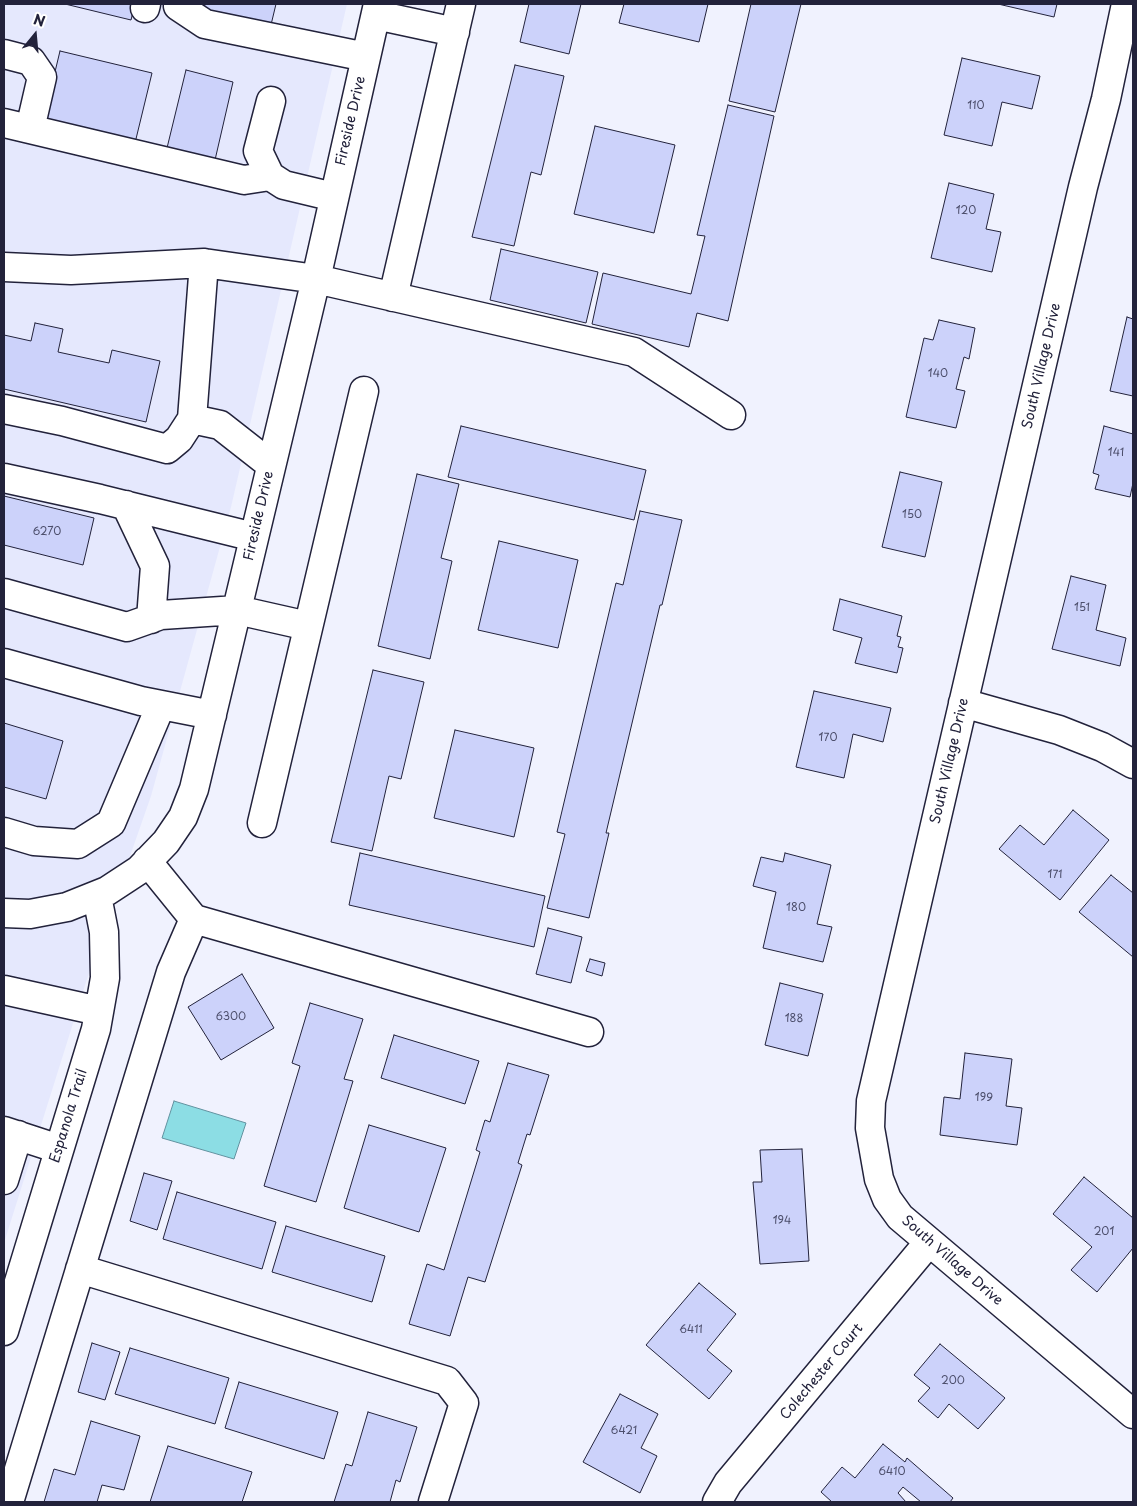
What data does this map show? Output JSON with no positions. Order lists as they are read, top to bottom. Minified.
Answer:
{"streets":{"street":["Fireside Drive","South Village Drive","Espanola Trail","Colechester Court"]},"crossings":[["Fireside Drive","Espanola Trail"],["South Village Drive","Colechester Court"]],"house_numbers":["110","120","140","141","150","6270","151","170","171","180","6300","188","199","194","201","6411","200","6421","6410"],"north":"top"}
